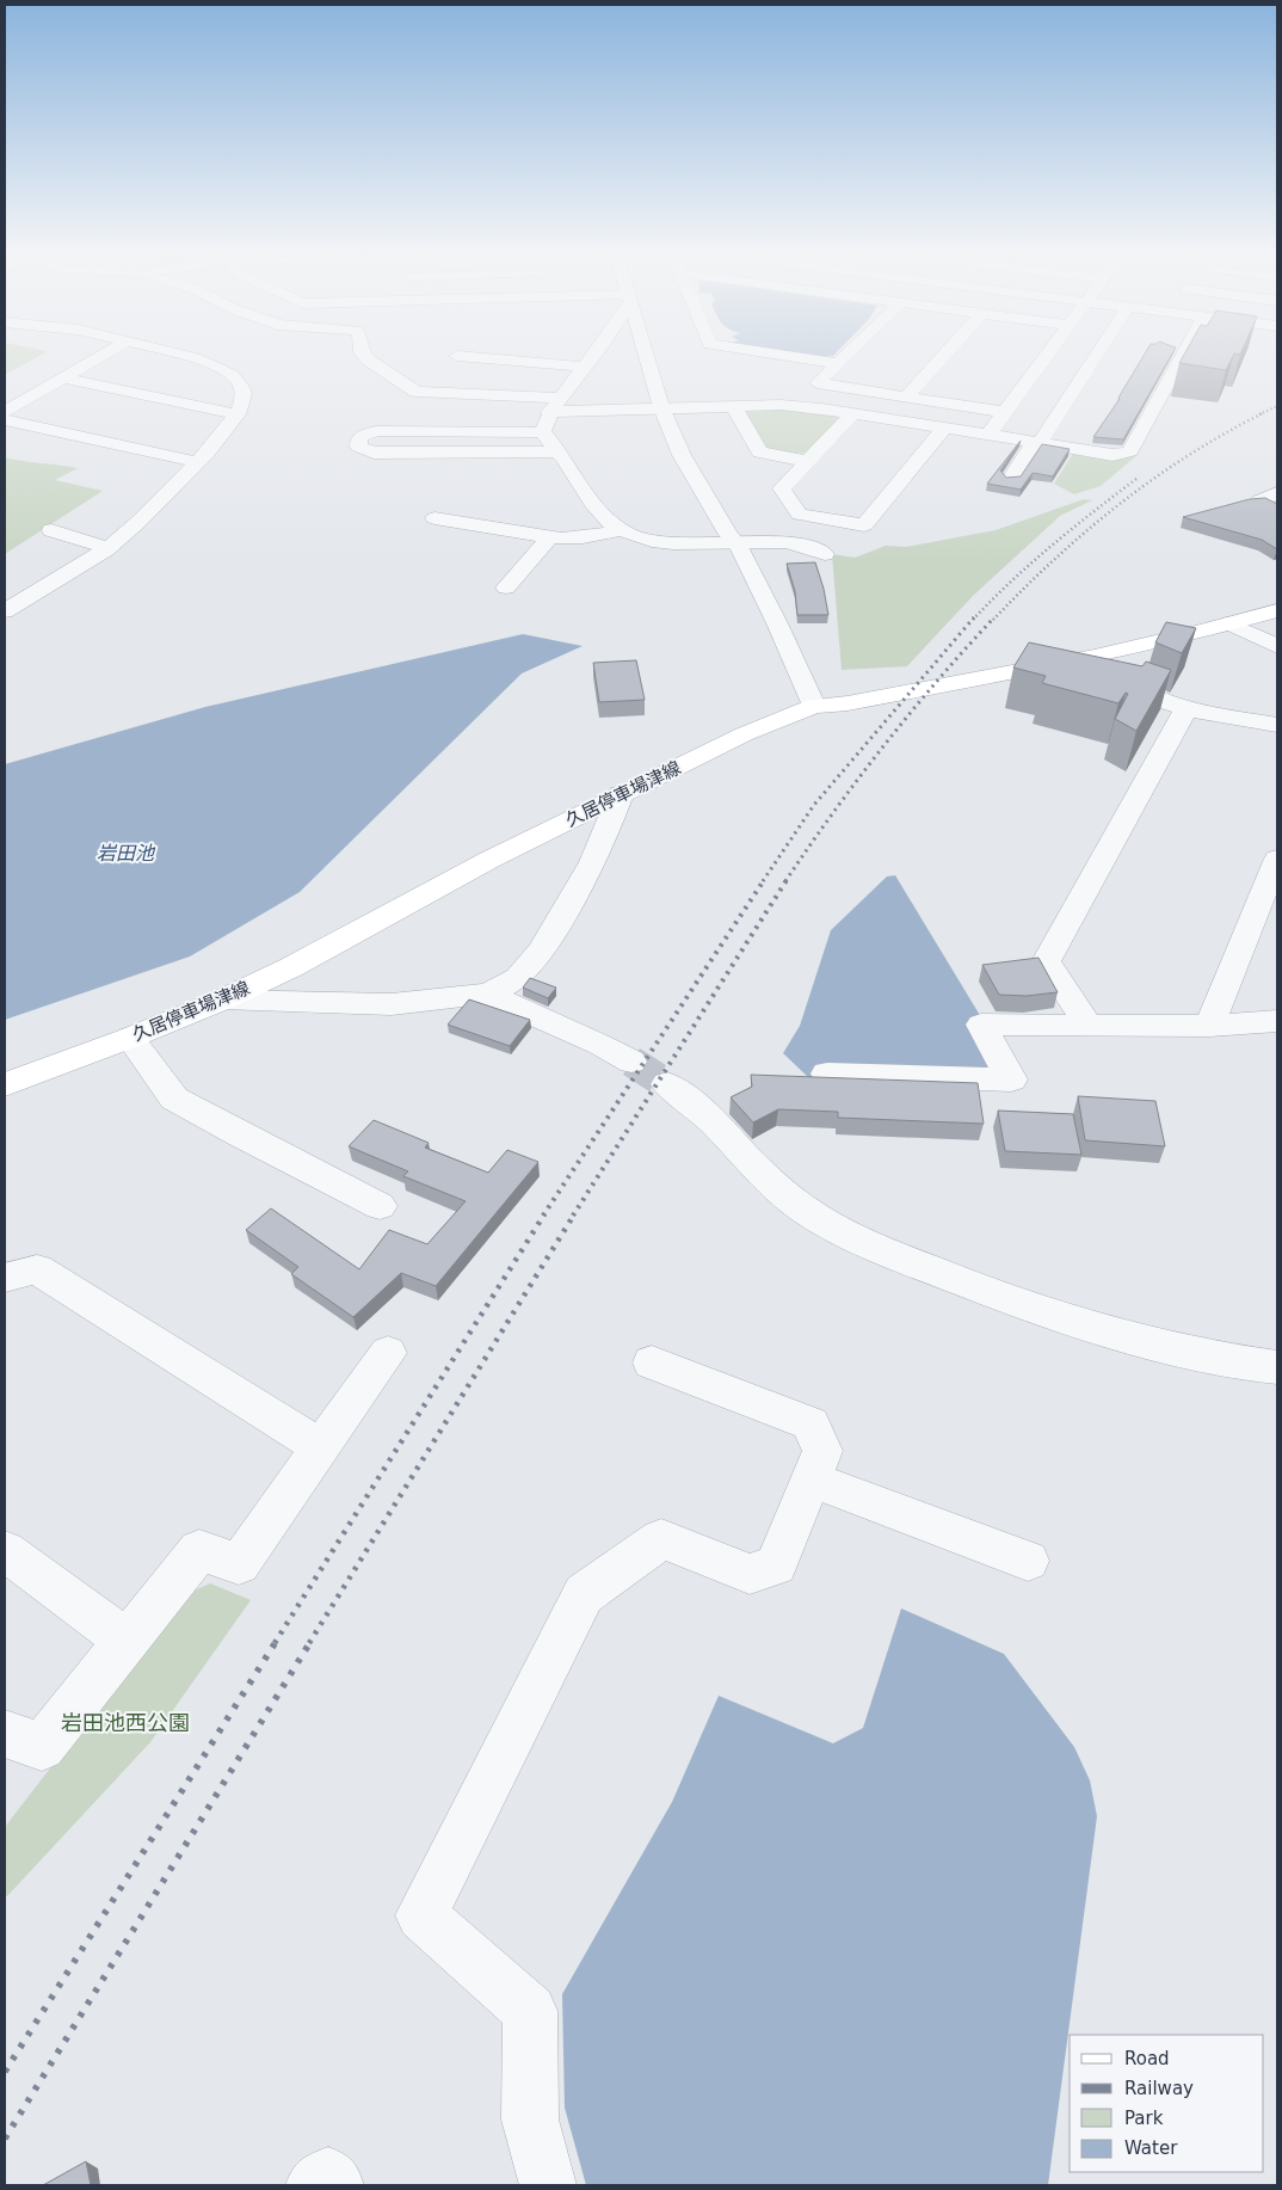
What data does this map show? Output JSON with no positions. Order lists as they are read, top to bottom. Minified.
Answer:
{"streets":{"main road":["久居停車場津線"]},"water":["岩田池"],"parks":["岩田池西公園"],"legend":["Road","Railway","Park","Water"]}
